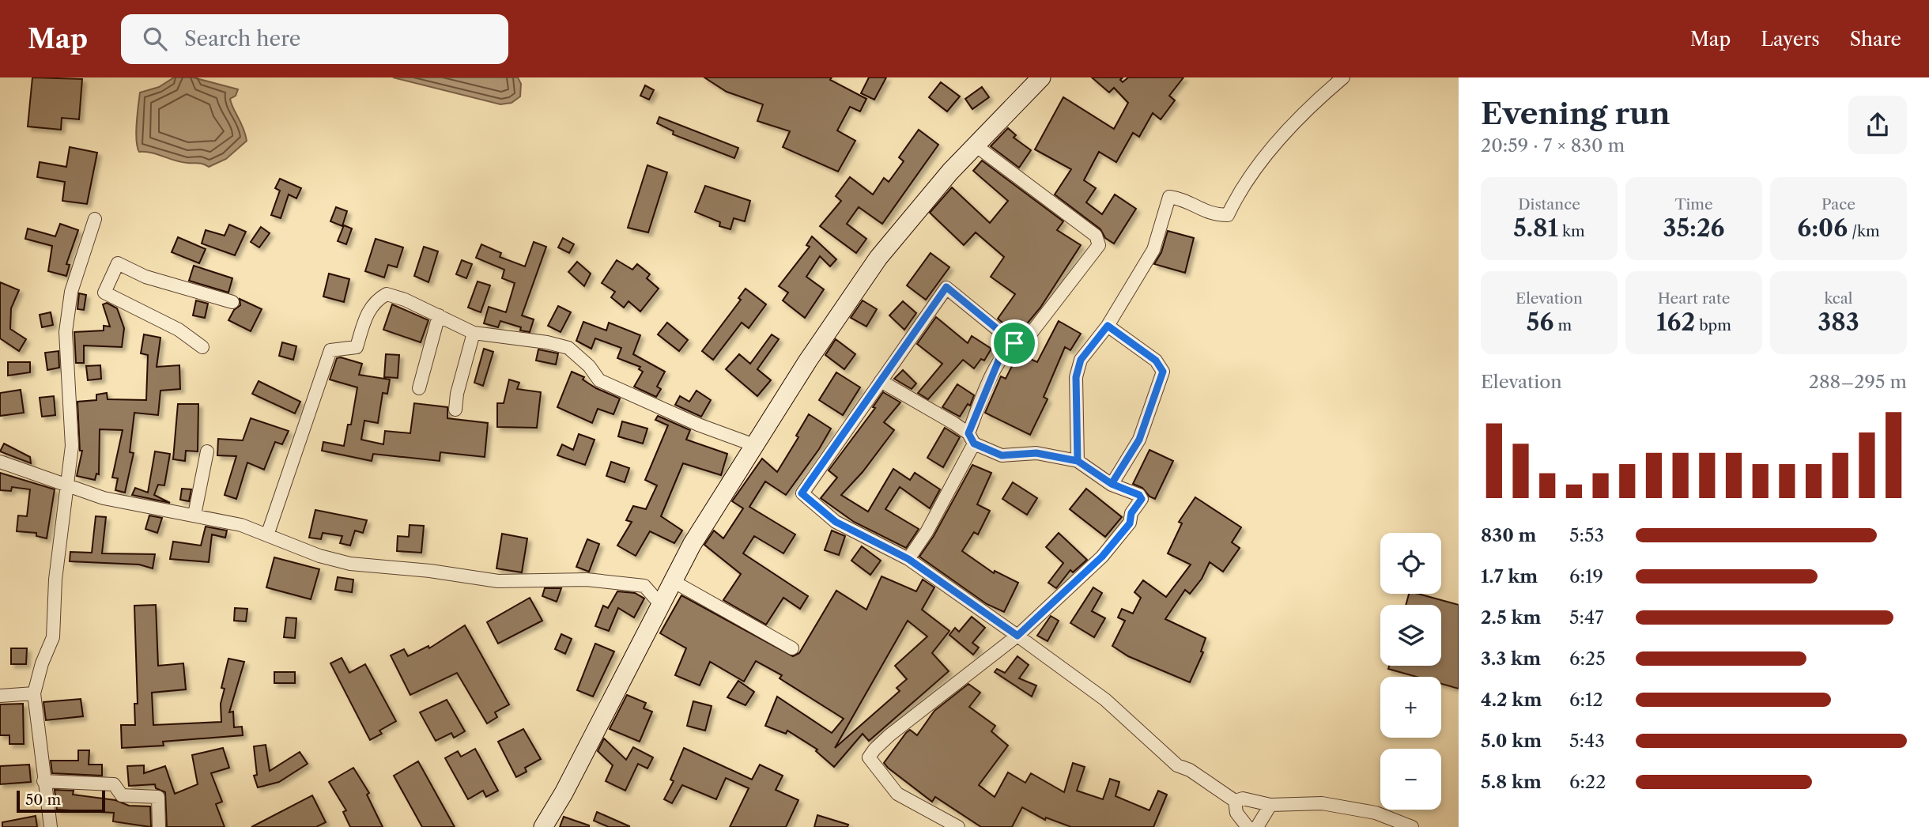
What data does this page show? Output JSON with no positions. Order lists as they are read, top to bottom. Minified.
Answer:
{"scale_bar":"50 m","page":{"header":"Map","search":"Search here","nav":["Map","Layers","Share"],"heading":["Evening run","20:59 · 7 × 830 m"],"stats":[["Distance","5.81 km"],["Time","35:26"],["Pace","6:06 /km"],["Elevation","56 m"],["Heart rate","162 bpm"],["kcal","383"]],"chart":["Elevation","288–295 m"],"list":[{"name":"830 m","note":"5:53"},{"name":"1.7 km","note":"6:19"},{"name":"2.5 km","note":"5:47"},{"name":"3.3 km","note":"6:25"},{"name":"4.2 km","note":"6:12"},{"name":"5.0 km","note":"5:43"},{"name":"5.8 km","note":"6:22"}],"map_buttons":["+","−"],"scale":"50 m"}}
